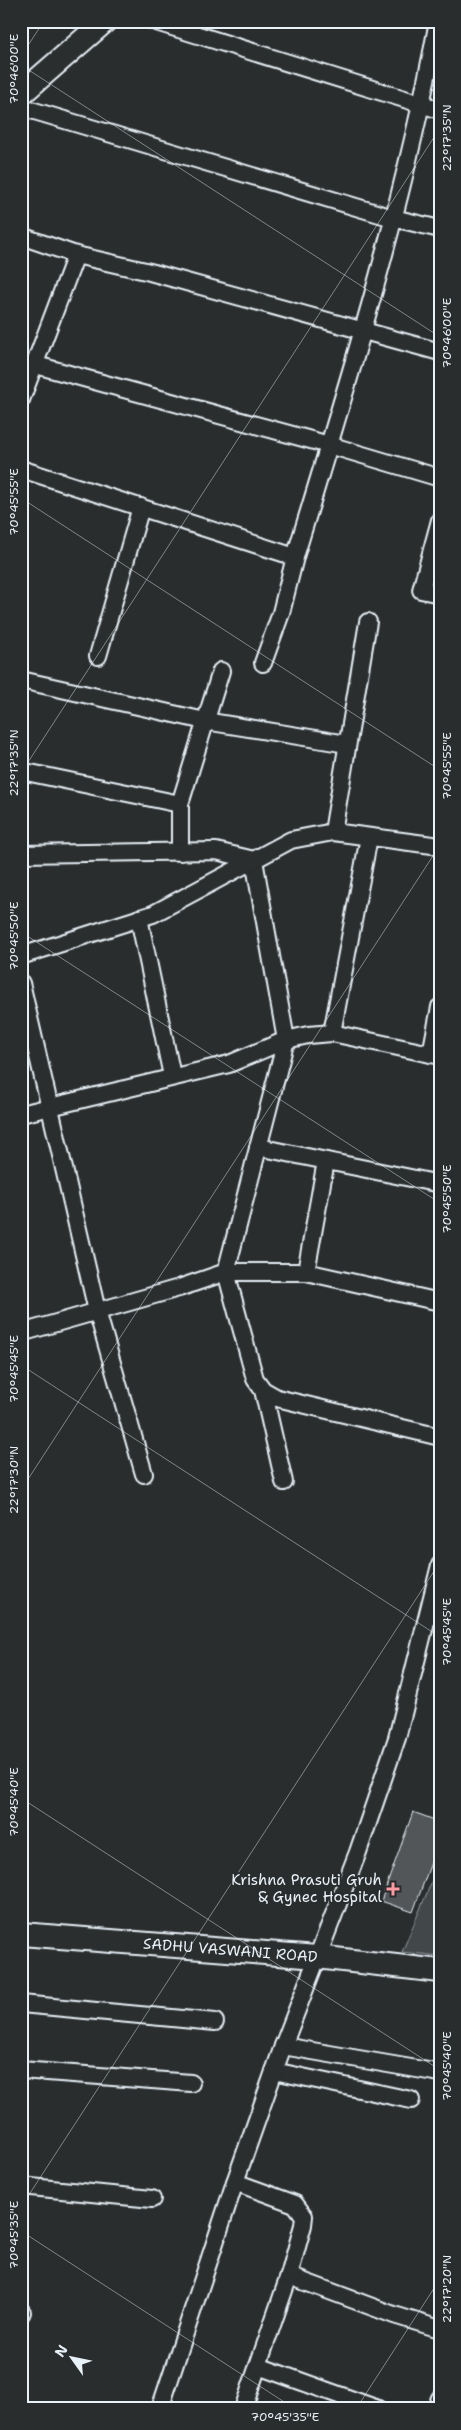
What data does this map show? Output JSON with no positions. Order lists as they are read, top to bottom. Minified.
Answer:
{"streets":{"street":["SADHU VASWANI ROAD"]},"places":{"health":["Krishna Prasuti Gruh & Gynec Hospital"]},"north":"top left","coordinates":["70°46'00\"E","22°17'35\"N","70°45'55\"E","70°45'50\"E","70°45'45\"E","22°17'30\"N","70°45'40\"E","70°45'35\"E","22°17'20\"N"]}
